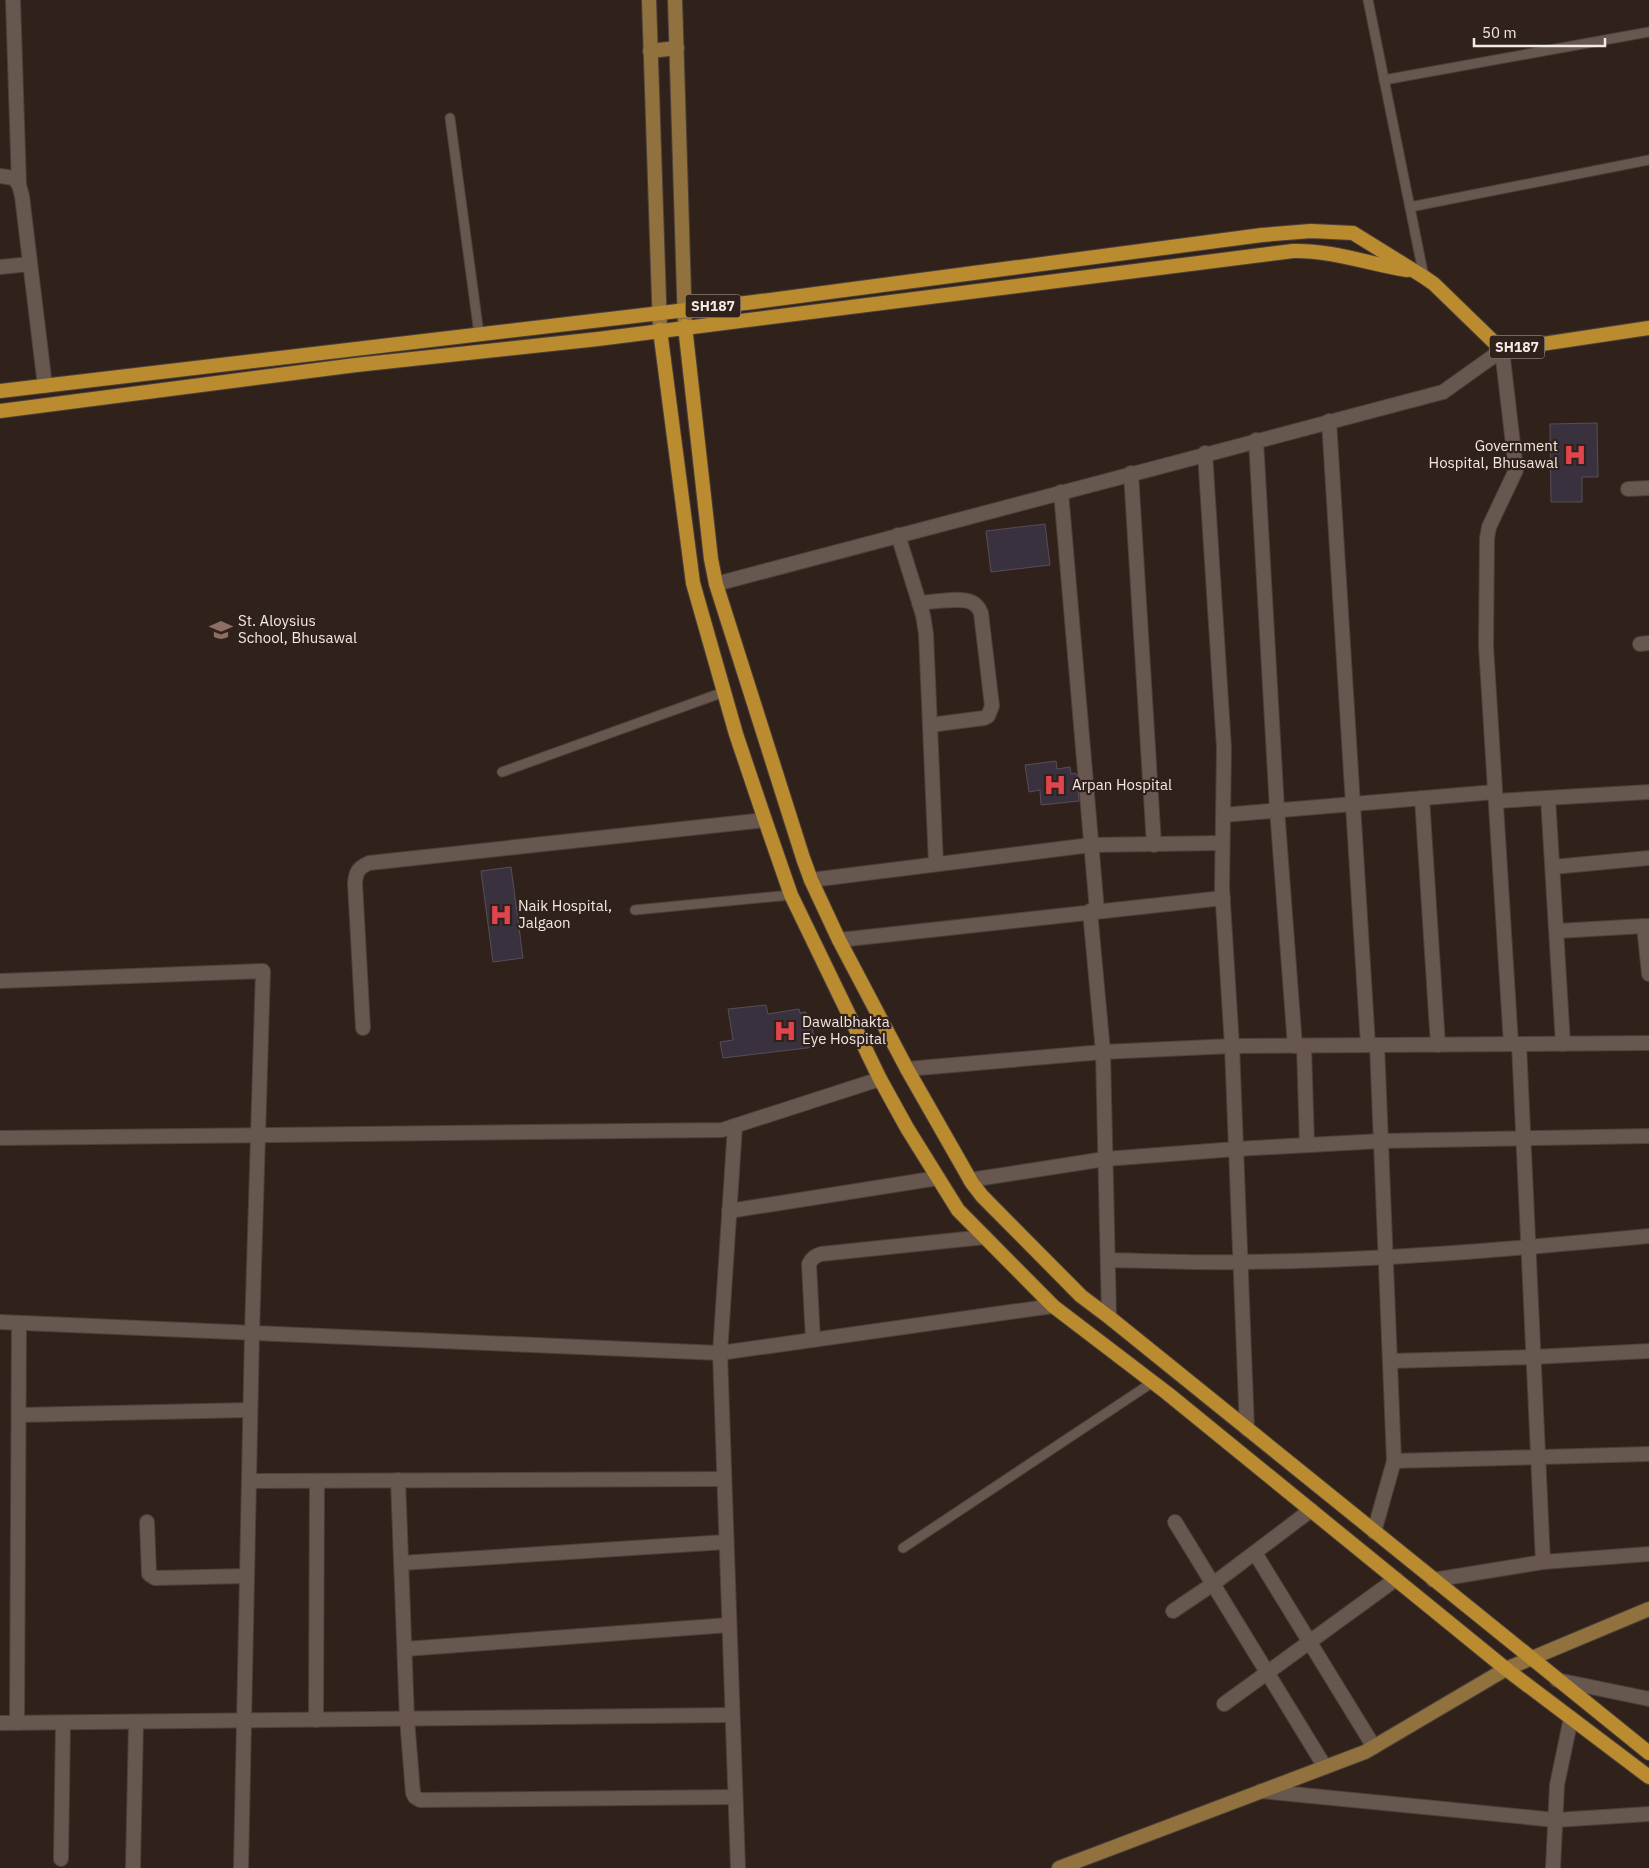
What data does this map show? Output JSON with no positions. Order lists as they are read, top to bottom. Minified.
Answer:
{"streets":{"main road":["SH187"]},"places":{"hospital":["Government Hospital, Bhusawal","Arpan Hospital","Naik Hospital, Jalgaon","Dawalbhakta Eye Hospital"],"school or university":["St. Aloysius School, Bhusawal"]},"scale_bar":"50 m"}
